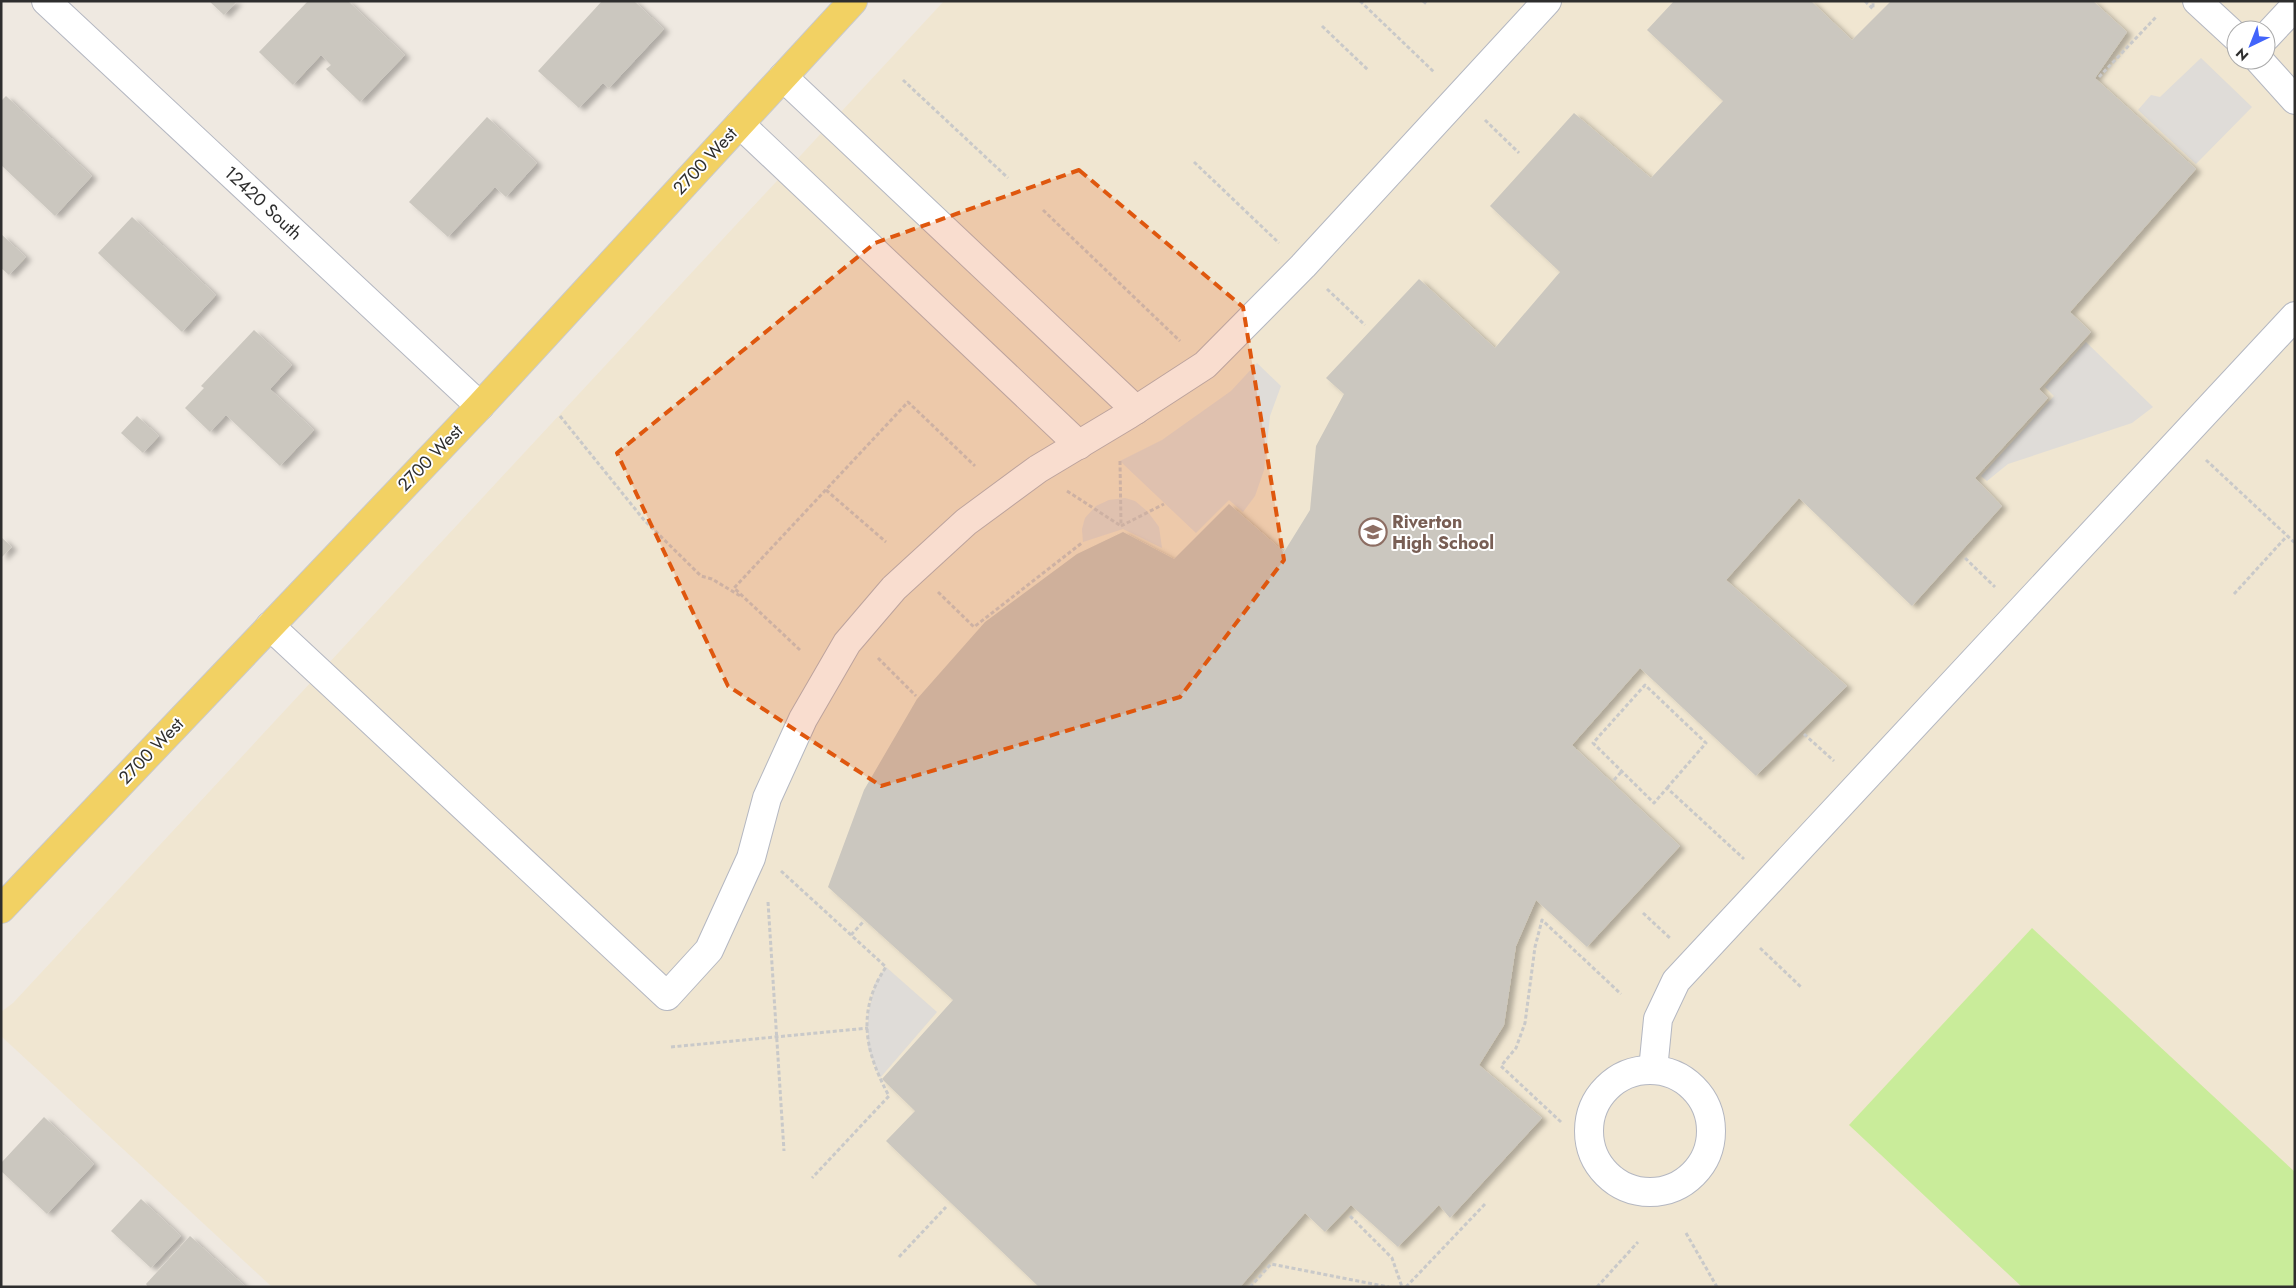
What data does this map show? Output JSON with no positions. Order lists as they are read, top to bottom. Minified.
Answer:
{"streets":{"main road":["2700 West"],"street":["12420 South"]},"crossings":[["2700 West","12420 South"]],"places":{"school or university":["Riverton High School"]},"north":"bottom left"}
